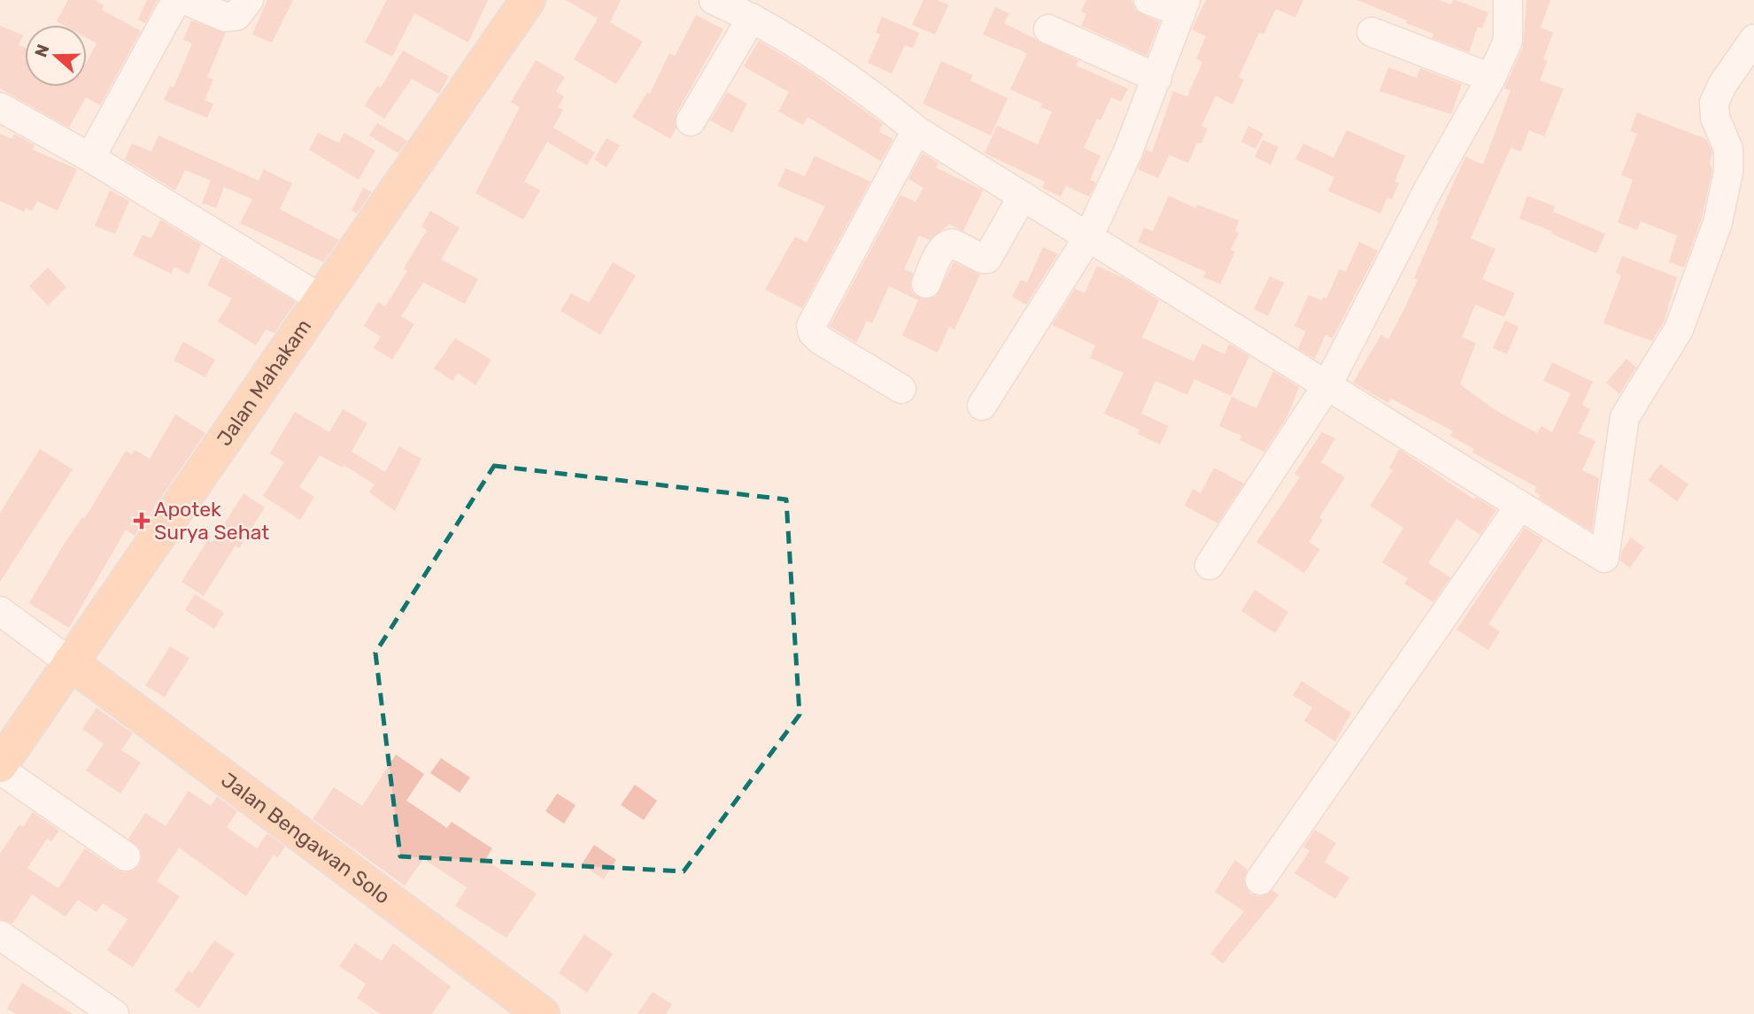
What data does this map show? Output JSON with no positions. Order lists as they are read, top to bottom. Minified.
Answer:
{"streets":{"main road":["Jalan Mahakam","Jalan Bengawan Solo"]},"crossings":[["Jalan Mahakam","Jalan Bengawan Solo"]],"places":{"health":["Apotek Surya Sehat"]},"north":"left"}
